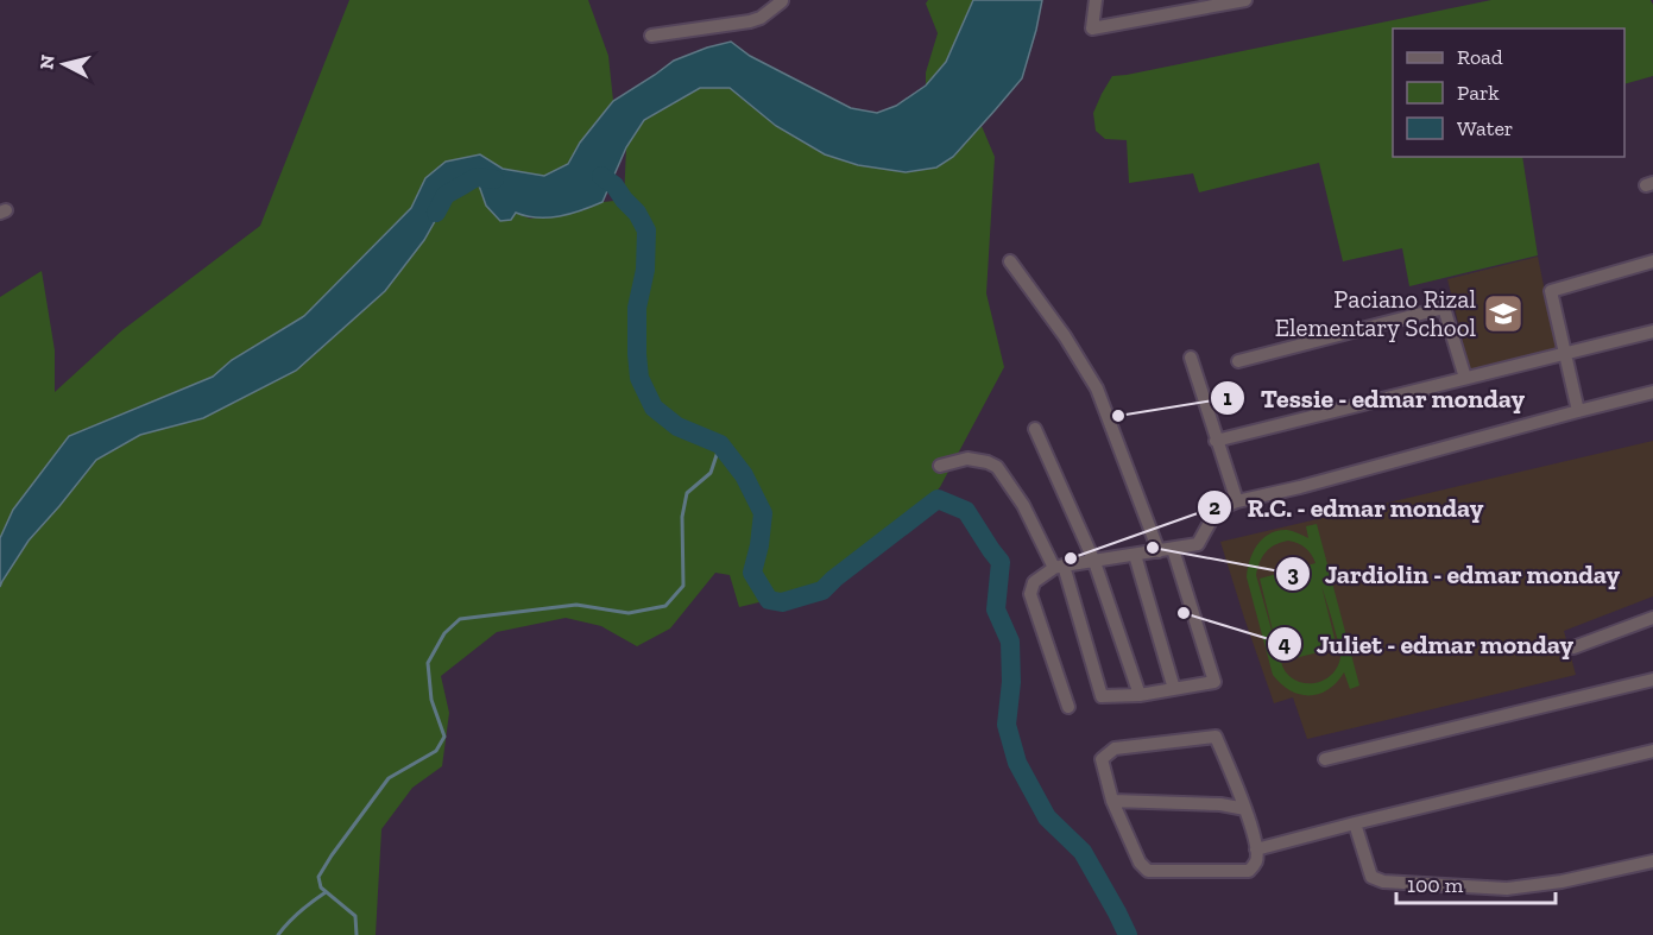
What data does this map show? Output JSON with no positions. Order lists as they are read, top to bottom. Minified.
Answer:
{"places":{"school or university":["Paciano Rizal Elementary School"],"other":["Tessie - edmar monday","Jardiolin - edmar monday","R.C. - edmar monday","Juliet - edmar monday"]},"legend":["Road","Park","Water"],"scale_bar":"100 m","north":"left"}
